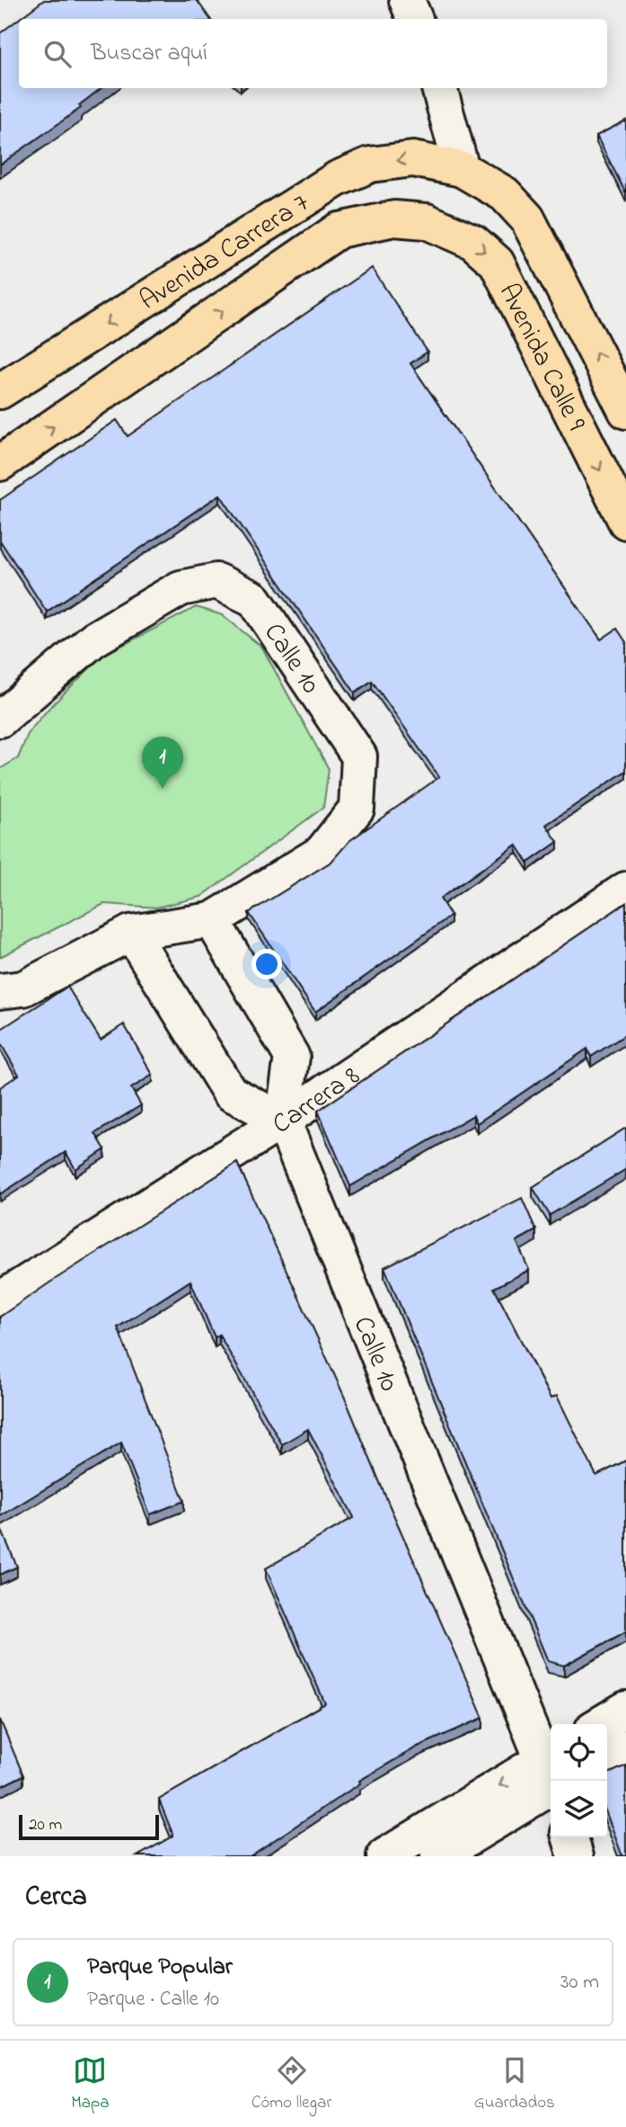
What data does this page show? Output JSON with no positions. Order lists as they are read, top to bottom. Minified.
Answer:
{"streets":{"main road":["Avenida Carrera 7","Avenida Calle 9"],"street":["Calle 10","Carrera 8"]},"crossings":[["Avenida Carrera 7","Avenida Calle 9"],["Calle 10","Carrera 8"]],"scale_bar":"20 m","page":{"search":"Buscar aquí","pins":"1","scale":"20 m","heading":"Cerca","list":[{"mark":"1","name":"Parque Popular","note":"Parque · Calle 10","value":"30 m"}],"nav":["Mapa","Cómo llegar","Guardados"]}}
